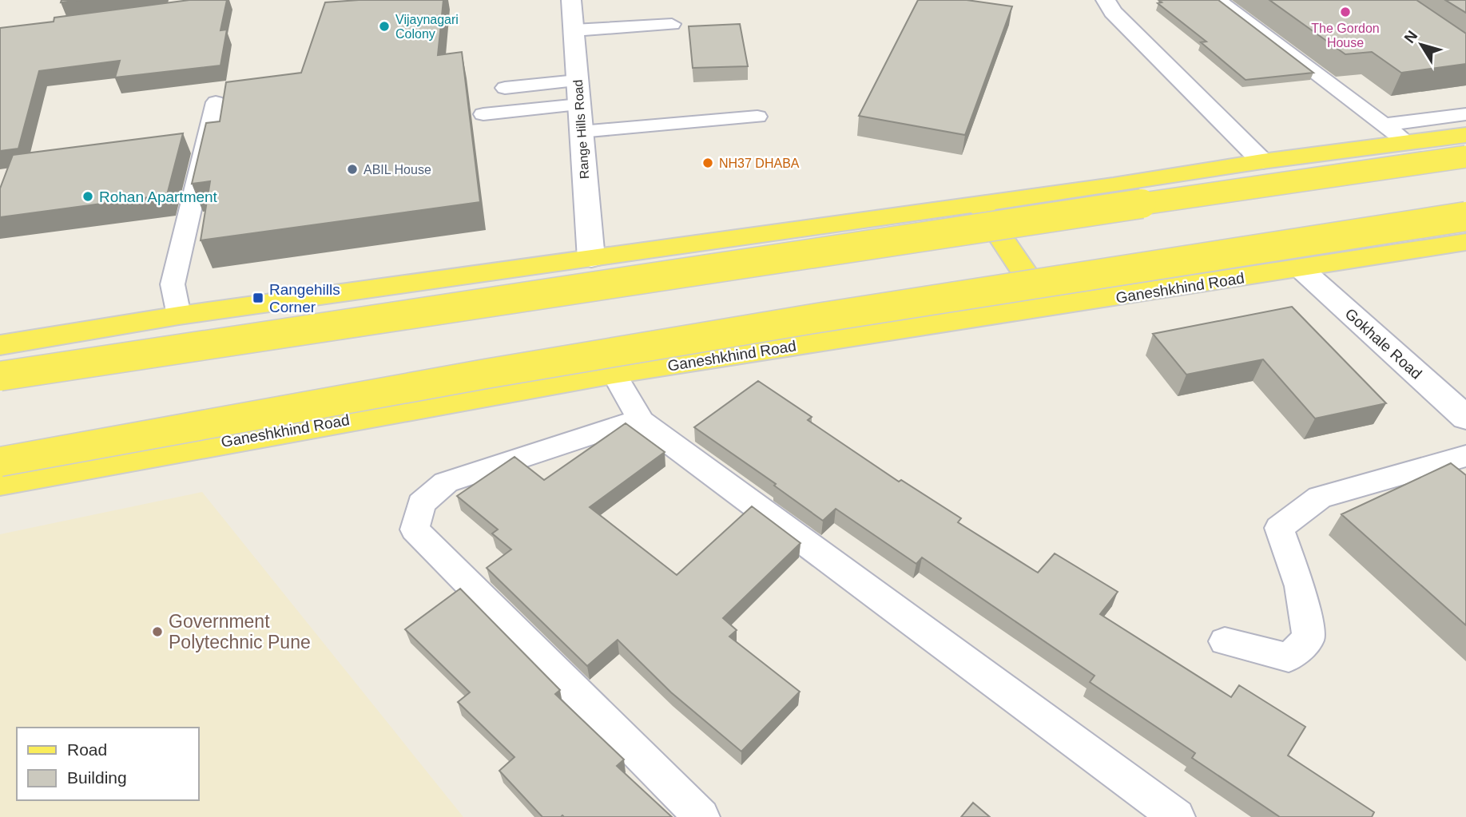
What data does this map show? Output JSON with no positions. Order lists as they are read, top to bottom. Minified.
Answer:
{"streets":{"main road":["Ganeshkhind Road"],"street":["Range Hills Road","Gokhale Road"]},"crossings":[["Ganeshkhind Road","Gokhale Road"]],"places":{"other":["The Gordon House","Vijaynagari Colony","NH37 DHABA","ABIL House","Rohan Apartment","Government Polytechnic Pune"],"transit":["Rangehills Corner"]},"legend":["Road","Building"],"north":"top left"}
